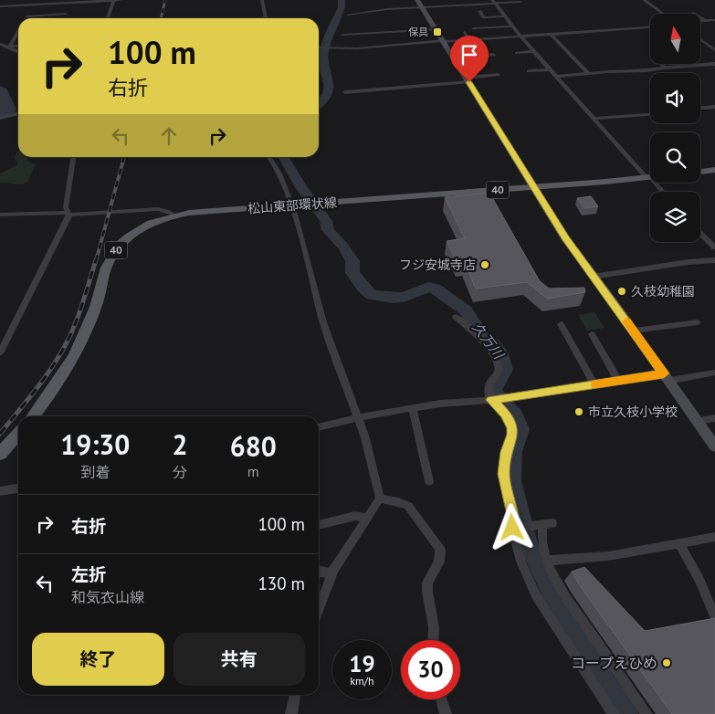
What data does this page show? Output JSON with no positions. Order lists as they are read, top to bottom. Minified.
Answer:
{"streets":{"main road":["40","松山東部環状線"]},"water":["久万川"],"places":{"transit":["保具"],"other":["フジ安城寺店","久枝幼稚園","市立久枝小学校","コープえひめ"]},"north":"top","page":{"turn":["100 m","右折"],"eta":["19:30","到着","2","分","680","m"],"list":[{"name":"右折","value":"100 m"},{"name":"左折","note":"和気衣山線","value":"130 m"}],"buttons":["終了","共有"],"speed":"19 km/h","limit":"30"}}
